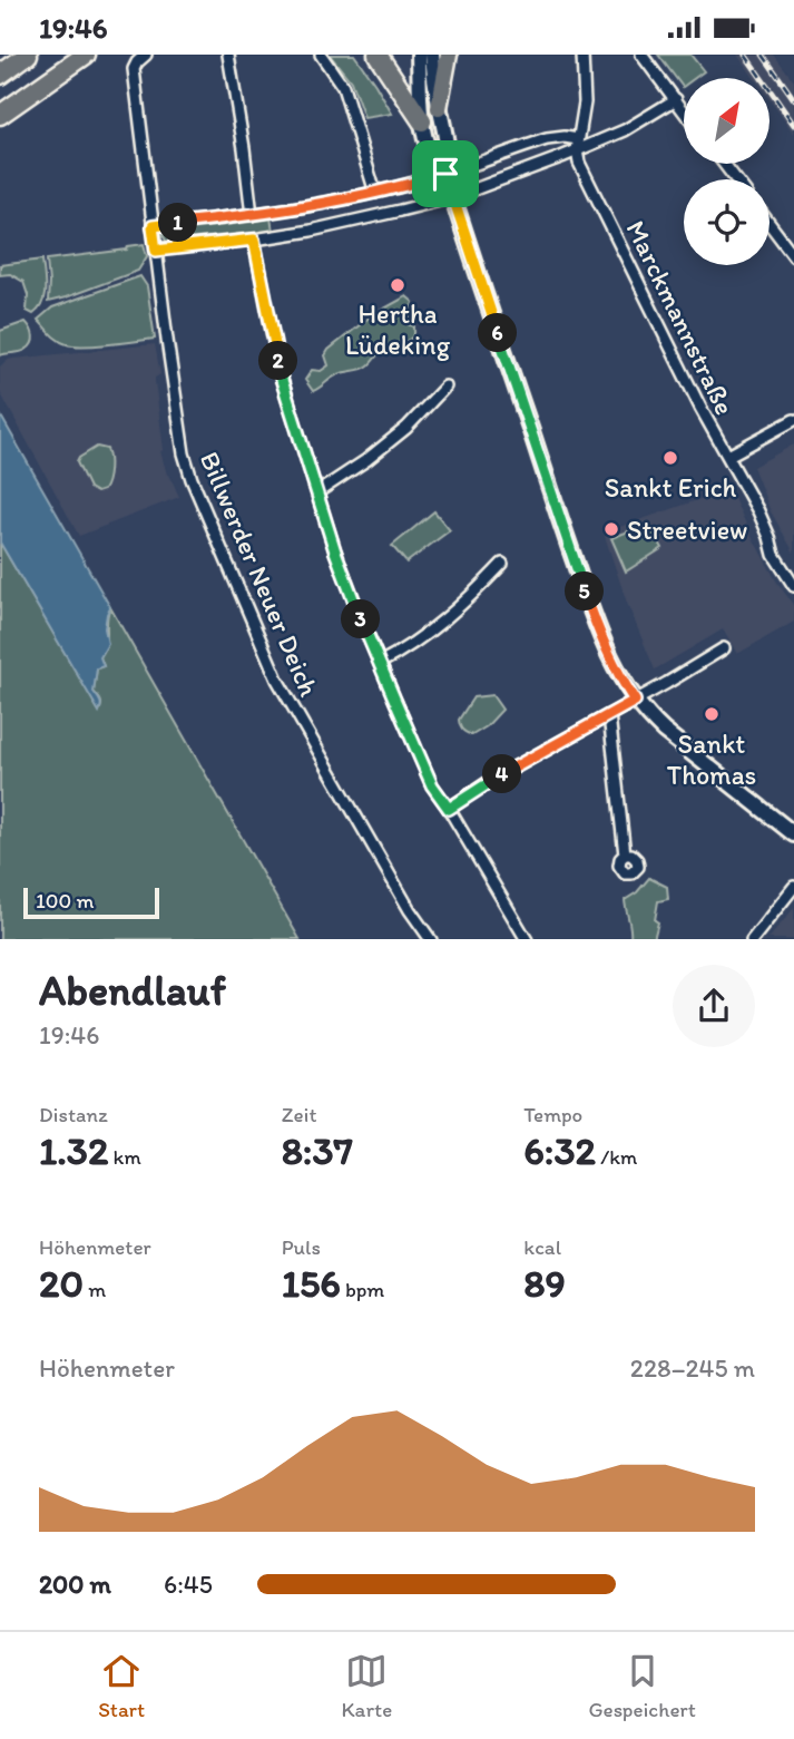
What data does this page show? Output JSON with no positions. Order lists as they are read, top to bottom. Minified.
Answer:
{"streets":{"street":["Marckmannstraße","Billwerder Neuer Deich"]},"places":["Hertha Lüdeking","Sankt Erich","Streetview","Sankt Thomas"],"scale_bar":"100 m","north":"top right","page":{"status":"19:46","pins":["1","6","2","5","3","4"],"scale":"100 m","heading":["Abendlauf","19:46"],"stats":[["Distanz","1.32 km"],["Zeit","8:37"],["Tempo","6:32 /km"],["Höhenmeter","20 m"],["Puls","156 bpm"],["kcal","89"]],"chart":["Höhenmeter","228–245 m"],"list":[{"name":"200 m","note":"6:45"}],"tabs":["Start","Karte","Gespeichert"]}}
